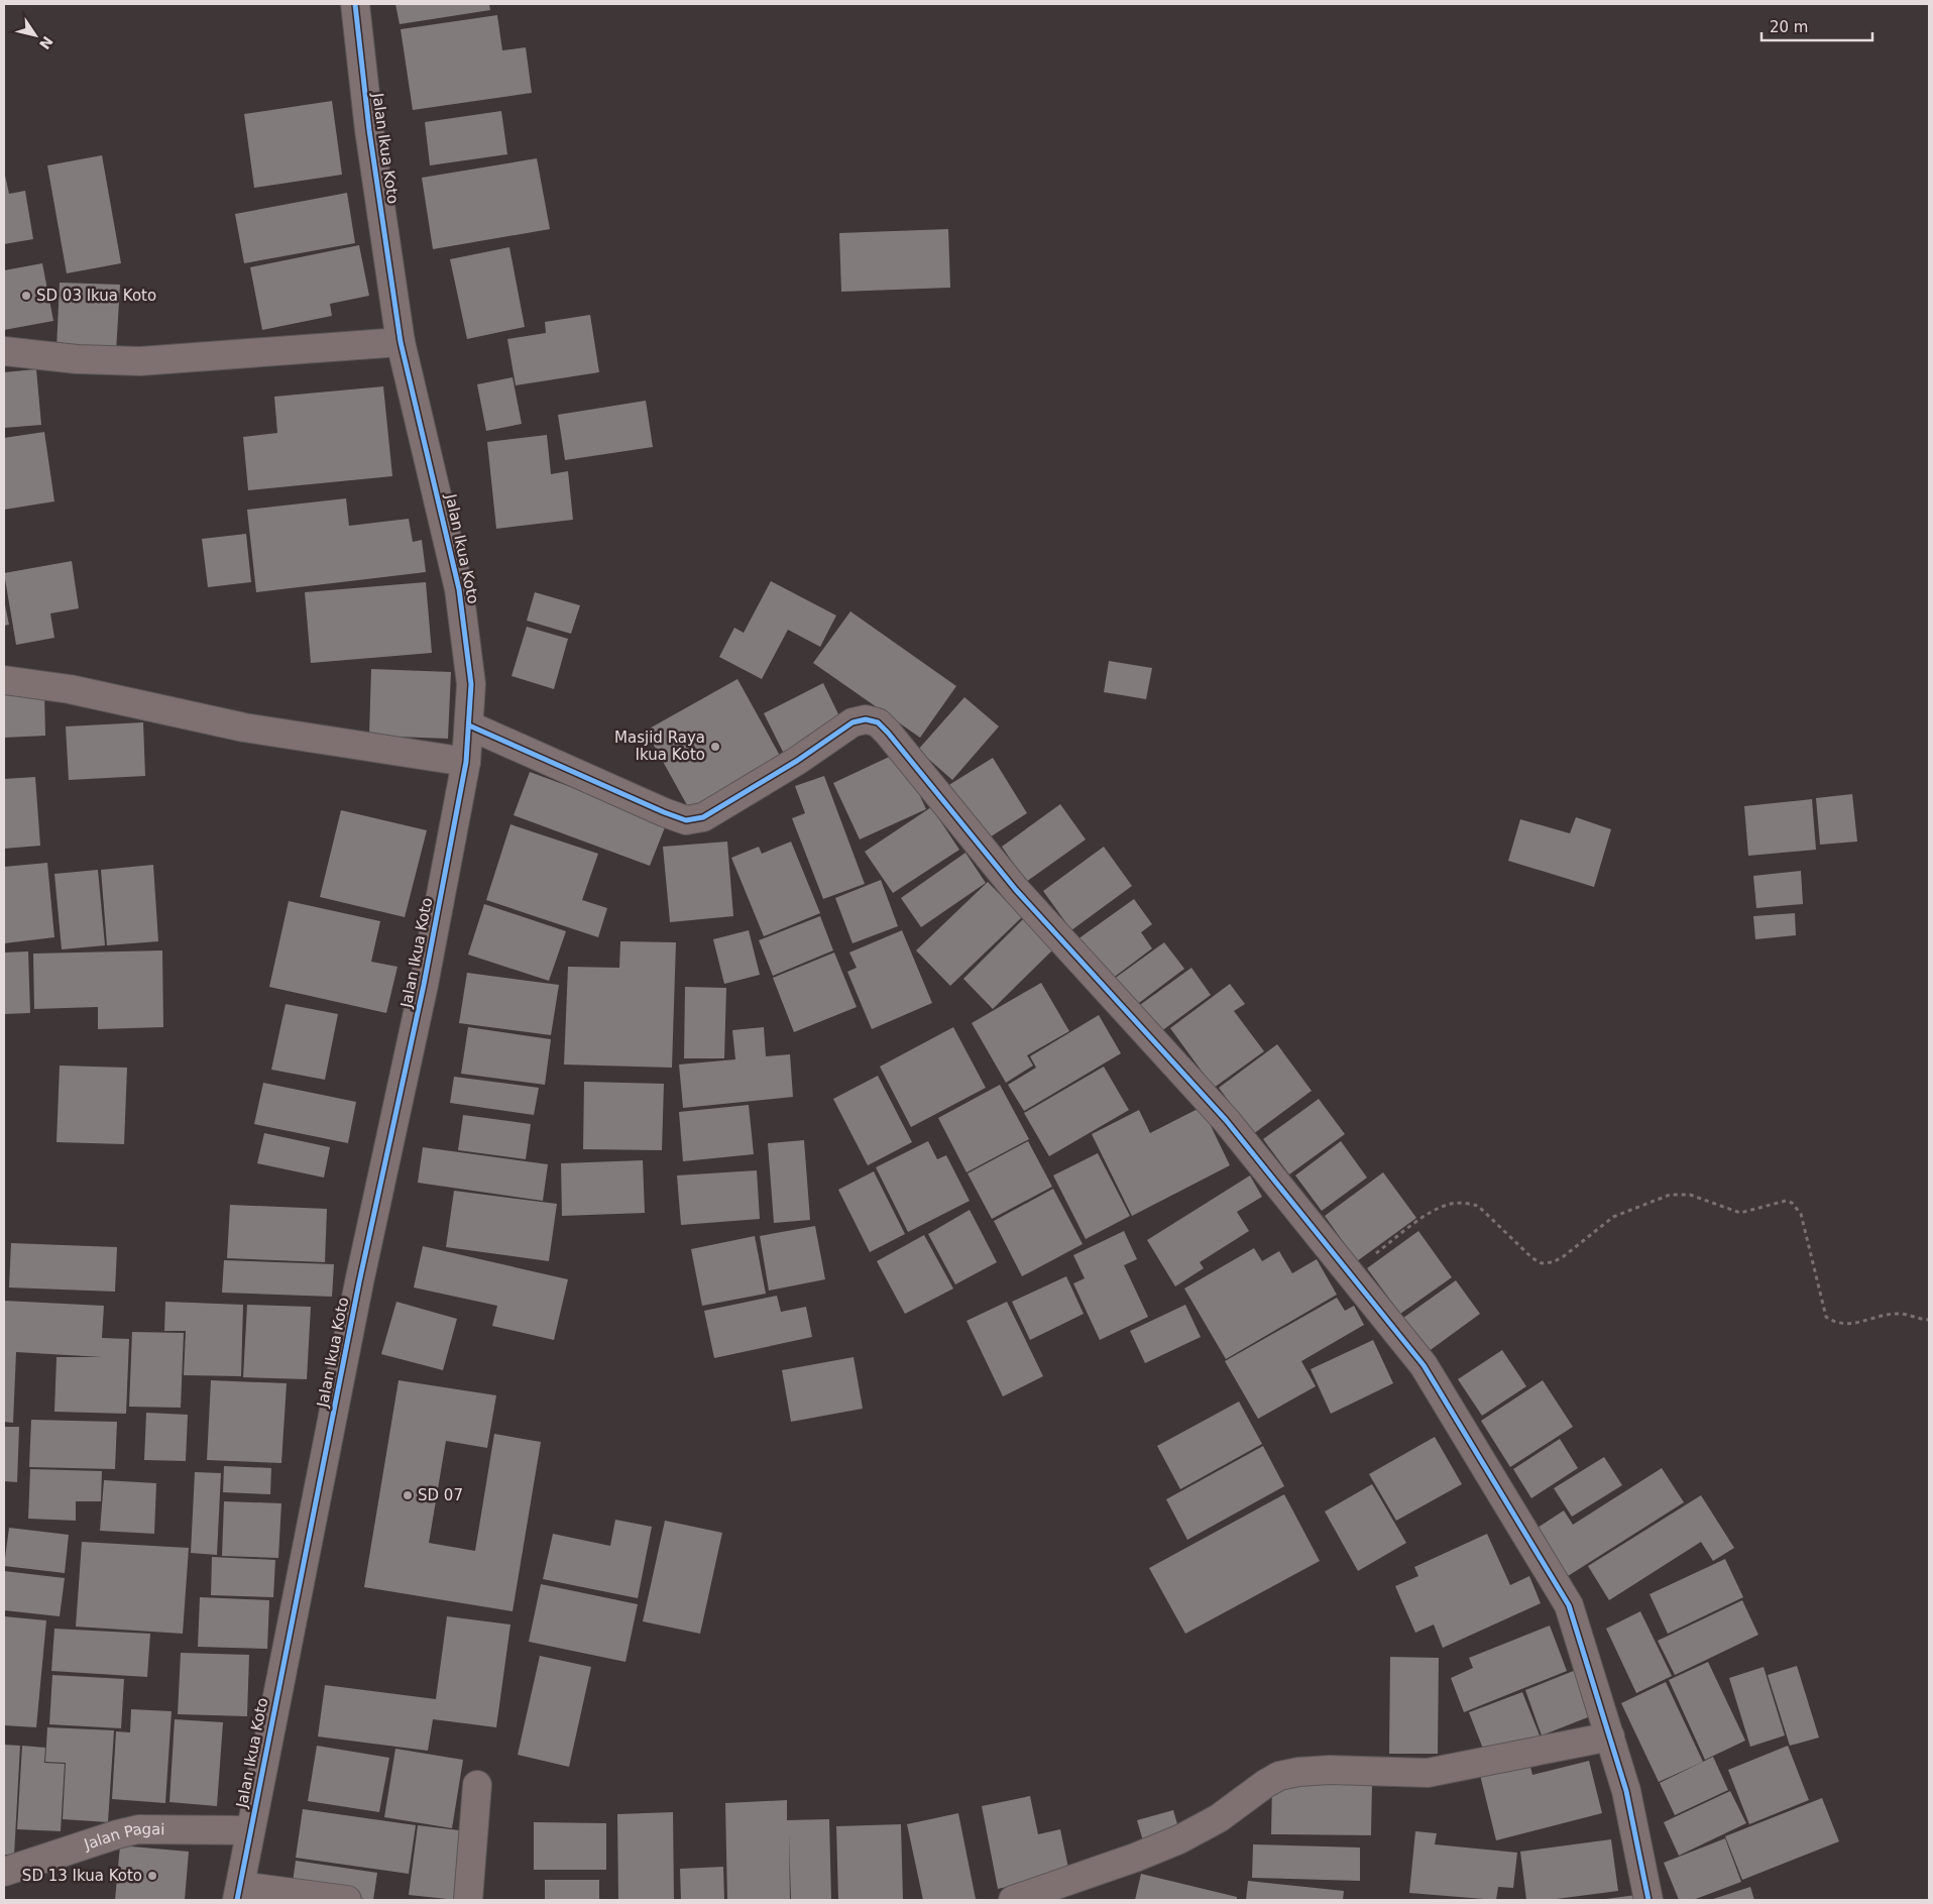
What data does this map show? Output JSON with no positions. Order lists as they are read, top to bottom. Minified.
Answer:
{"streets":{"street":["Jalan Ikua Koto","Jalan Pagai"]},"crossings":[["Jalan Ikua Koto","Jalan Pagai"]],"places":["SD 03 Ikua Koto","Masjid Raya Ikua Koto","SD 07","SD 13 Ikua Koto"],"scale_bar":"20 m","north":"bottom right"}
